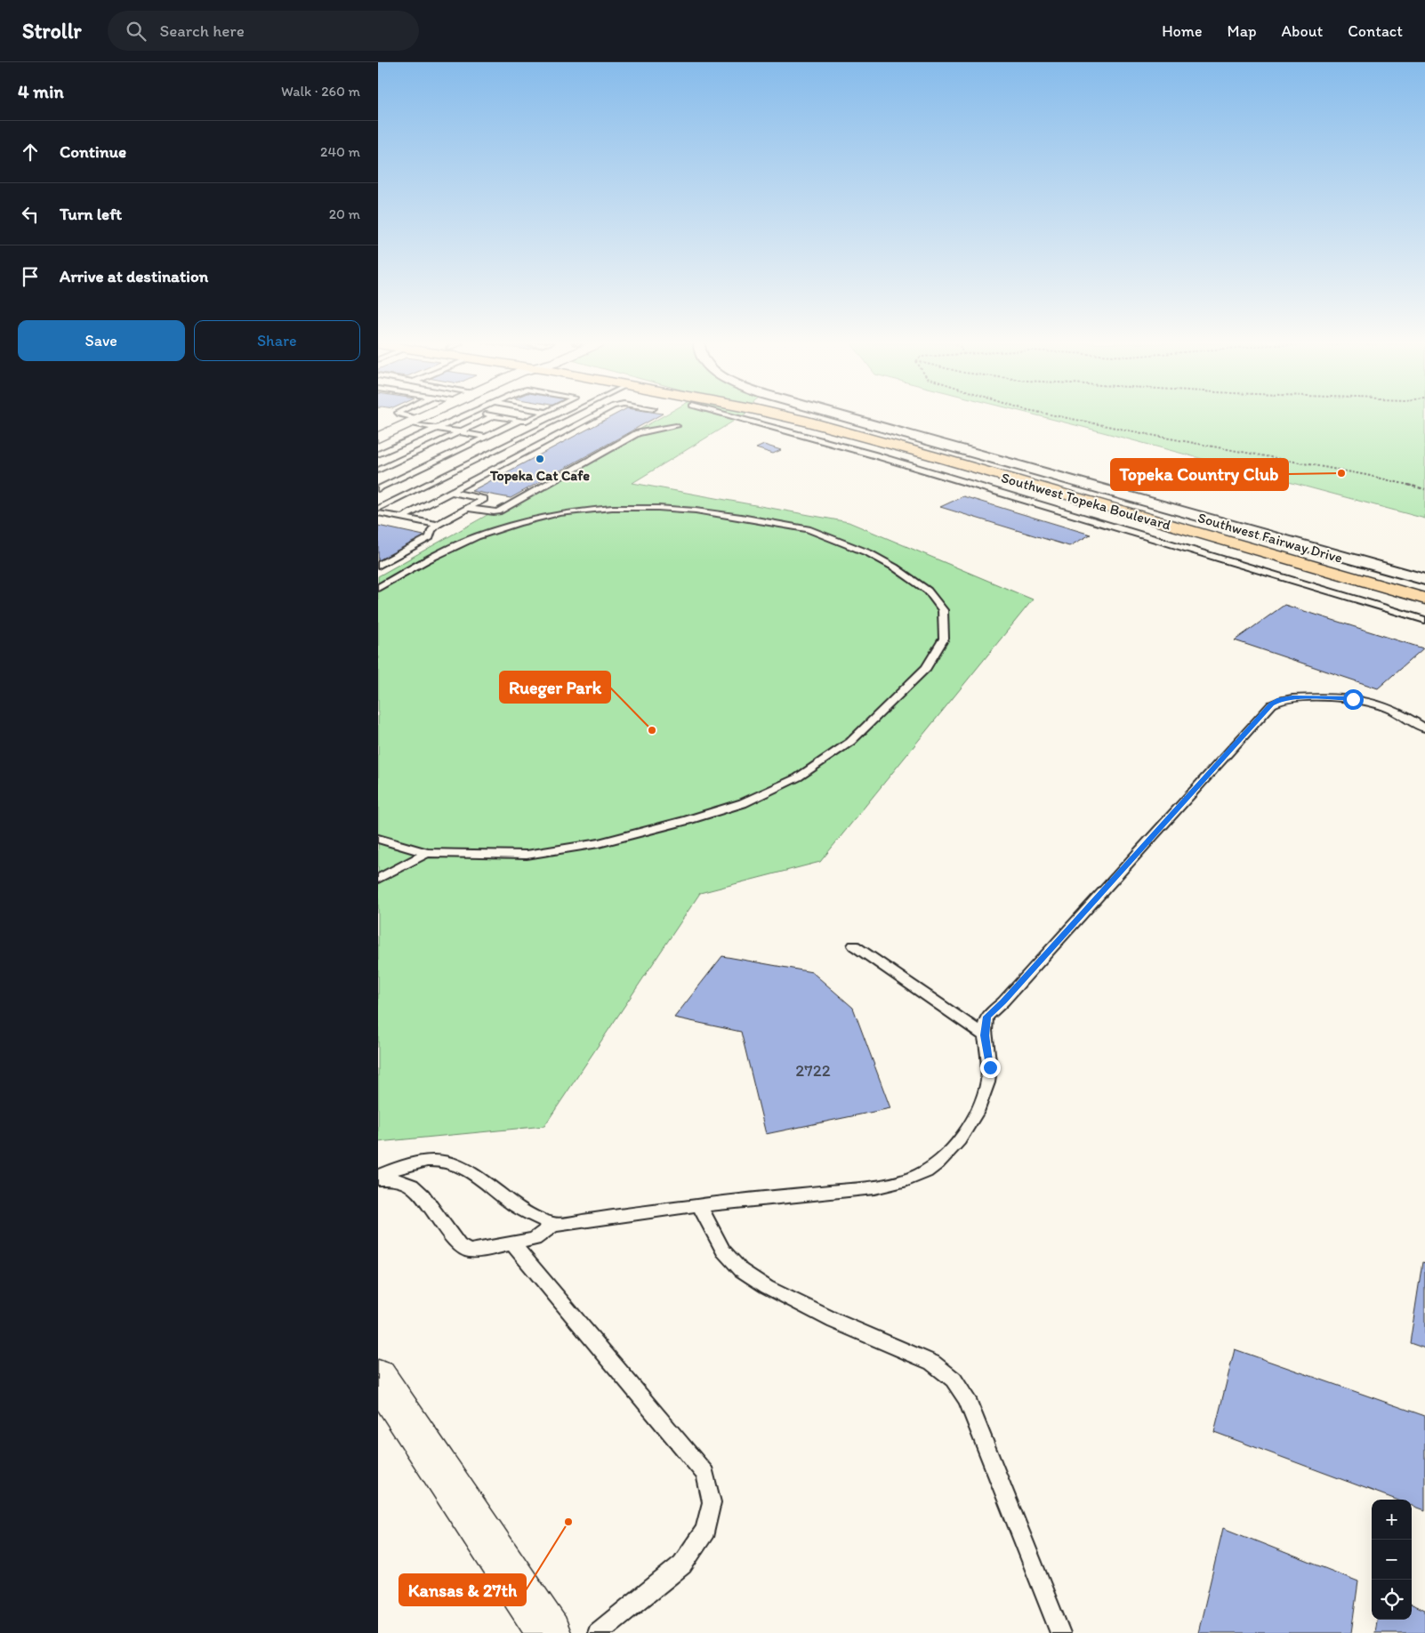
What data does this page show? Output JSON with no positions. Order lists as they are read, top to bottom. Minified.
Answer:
{"streets":{"main road":["Southwest Topeka Boulevard"],"street":["Southwest Fairway Drive"]},"places":["Topeka Cat Cafe","Topeka Country Club","Rueger Park","Kansas & 27th"],"house_numbers":["2722"],"page":{"header":"Strollr","search":"Search here","nav":["Home","Map","About","Contact"],"heading":["4 min","Walk · 260 m"],"list":[["Continue","240 m"],["Turn left","20 m"],"Arrive at destination"],"buttons":["Save","Share"],"map_buttons":["+","−"]}}
